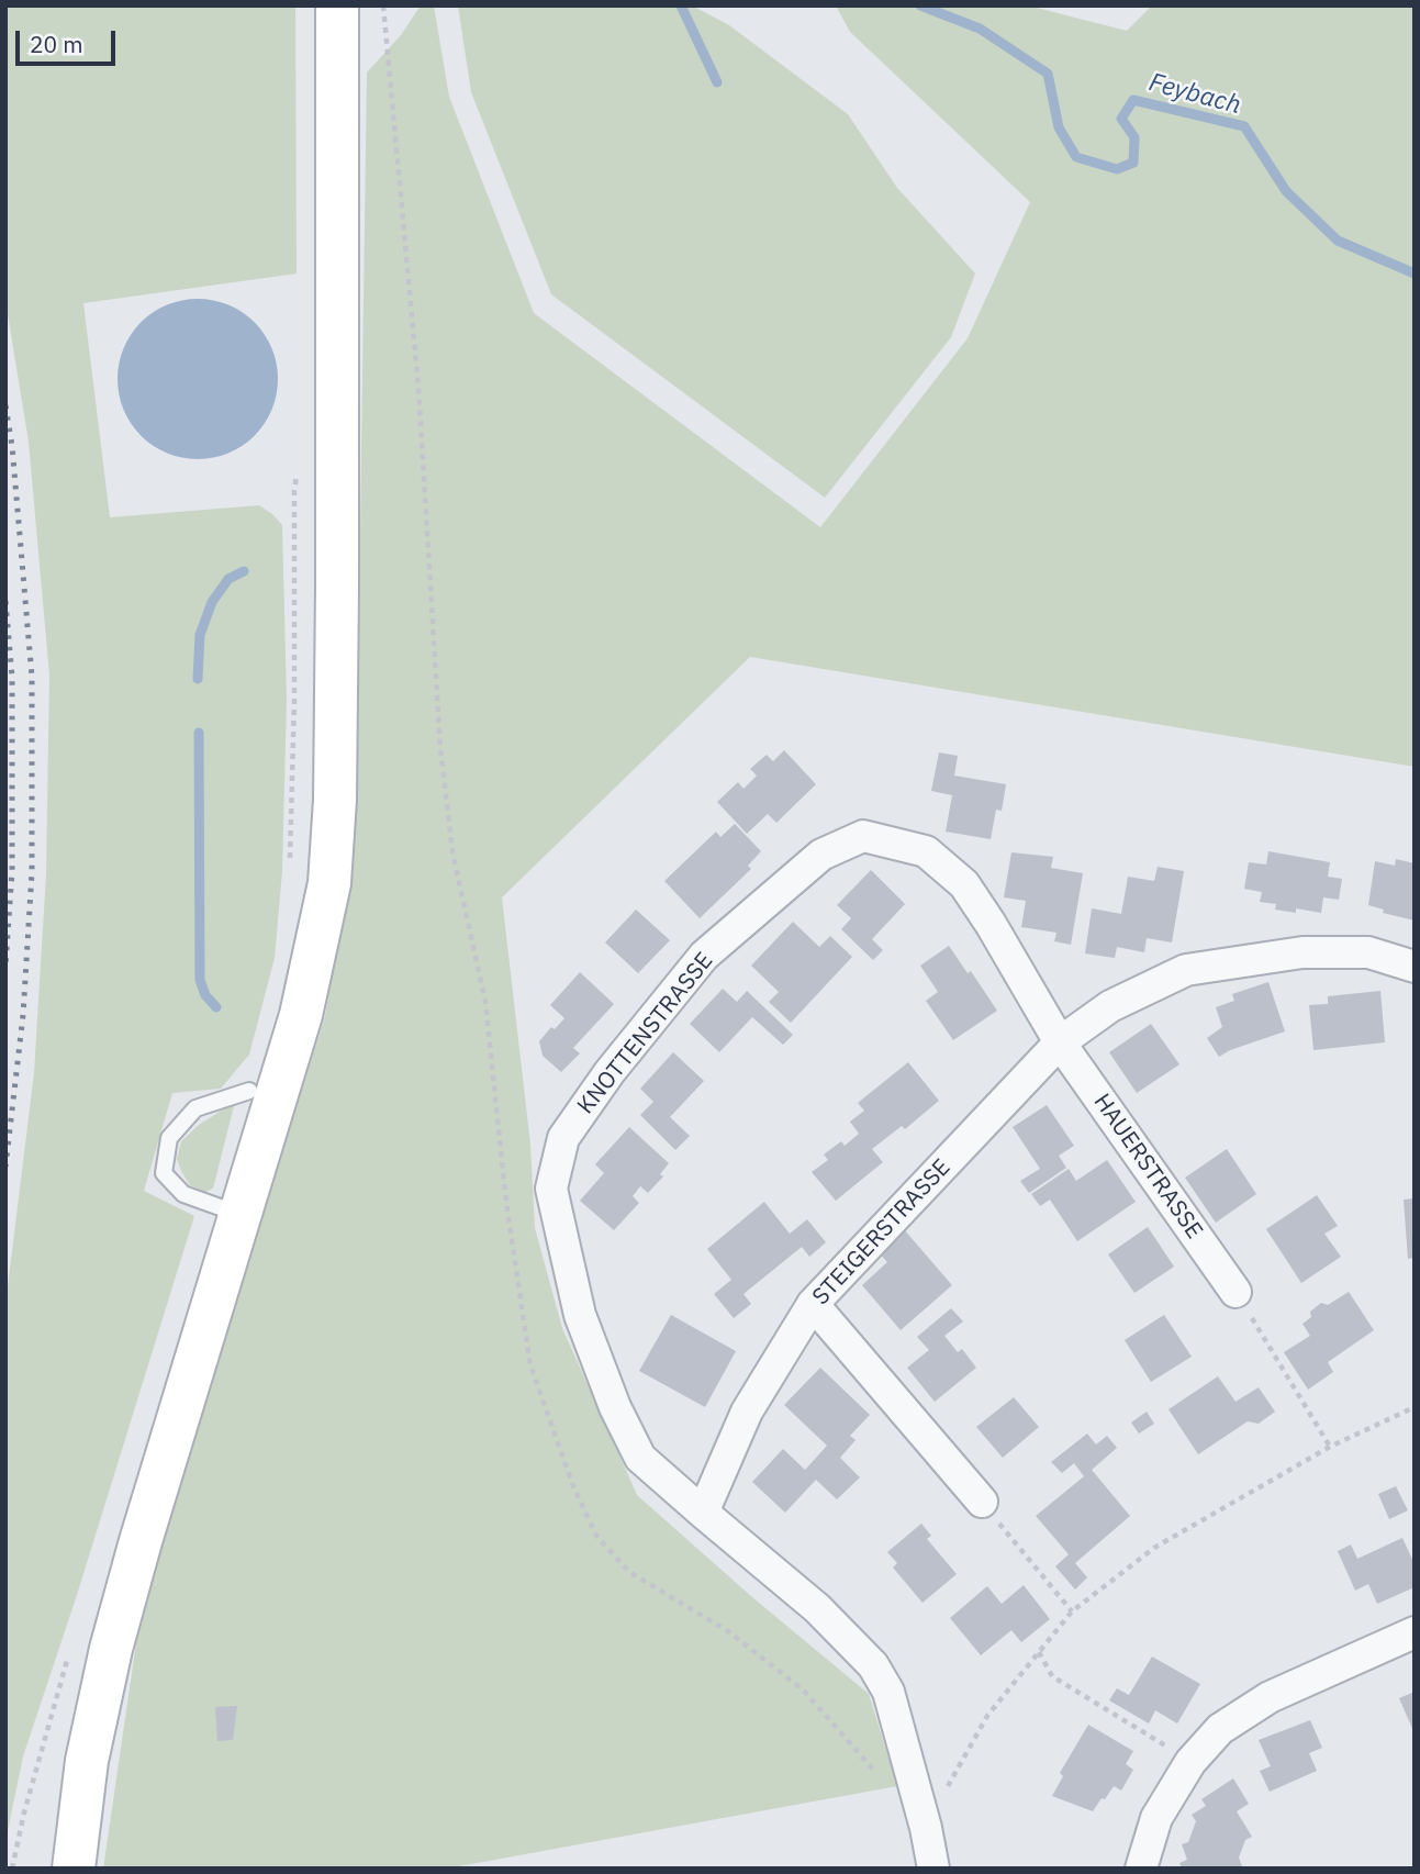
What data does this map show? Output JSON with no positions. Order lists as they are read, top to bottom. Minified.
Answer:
{"streets":{"street":["KNOTTENSTRASSE","HAUERSTRASSE","STEIGERSTRASSE"]},"crossings":[["KNOTTENSTRASSE","HAUERSTRASSE"],["KNOTTENSTRASSE","STEIGERSTRASSE"],["HAUERSTRASSE","STEIGERSTRASSE"]],"water":["Feybach"],"scale_bar":"20 m"}
